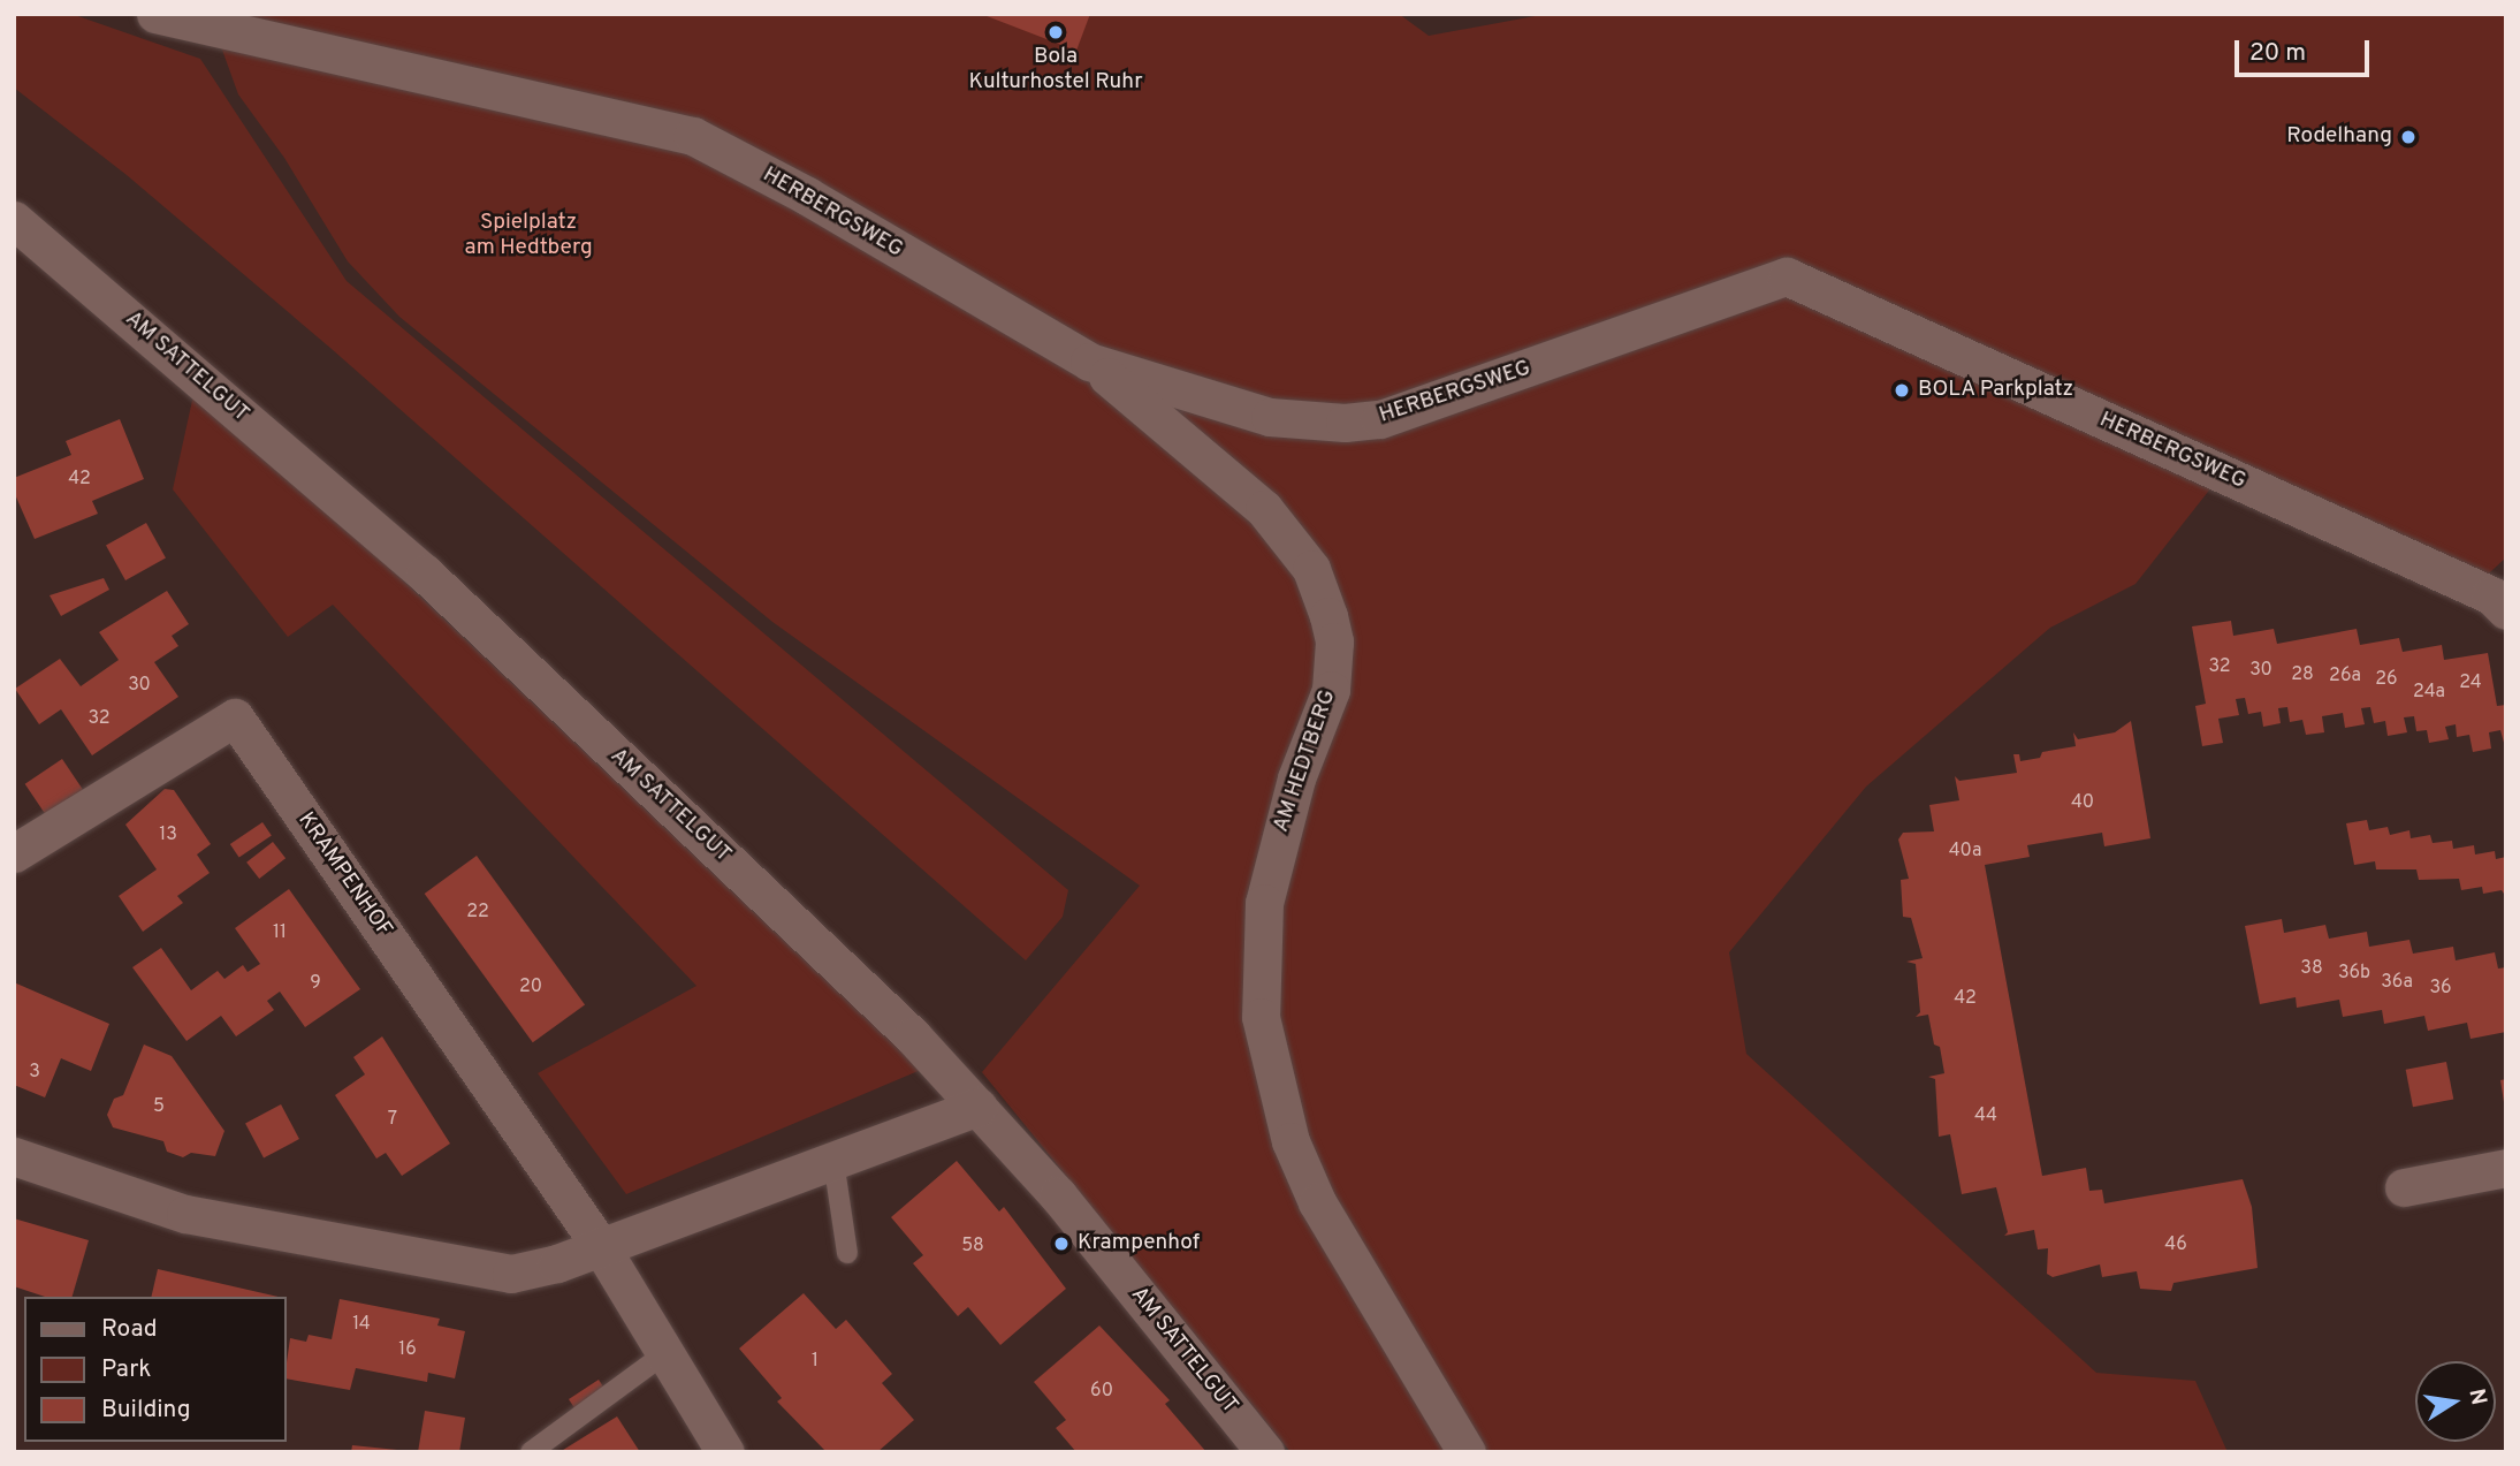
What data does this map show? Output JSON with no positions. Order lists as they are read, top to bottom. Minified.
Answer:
{"streets":{"street":["HERBERGSWEG","AM SATTELGUT","AM HEDTBERG","KRAMPENHOF"]},"crossings":[["HERBERGSWEG","AM HEDTBERG"]],"parks":["Spielplatz am Hedtberg"],"places":["Bola Kulturhostel Ruhr","Rodelhang","BOLA Parkplatz","Krampenhof"],"house_numbers":["42","32","30","28","26a","26","24","30","24a","32","40","13","40a","22","11","38","36b","36a","9","20","36","42","3","5","44","7","46","58","14","16","1","60"],"legend":["Road","Park","Building"],"scale_bar":"20 m","north":"right"}
